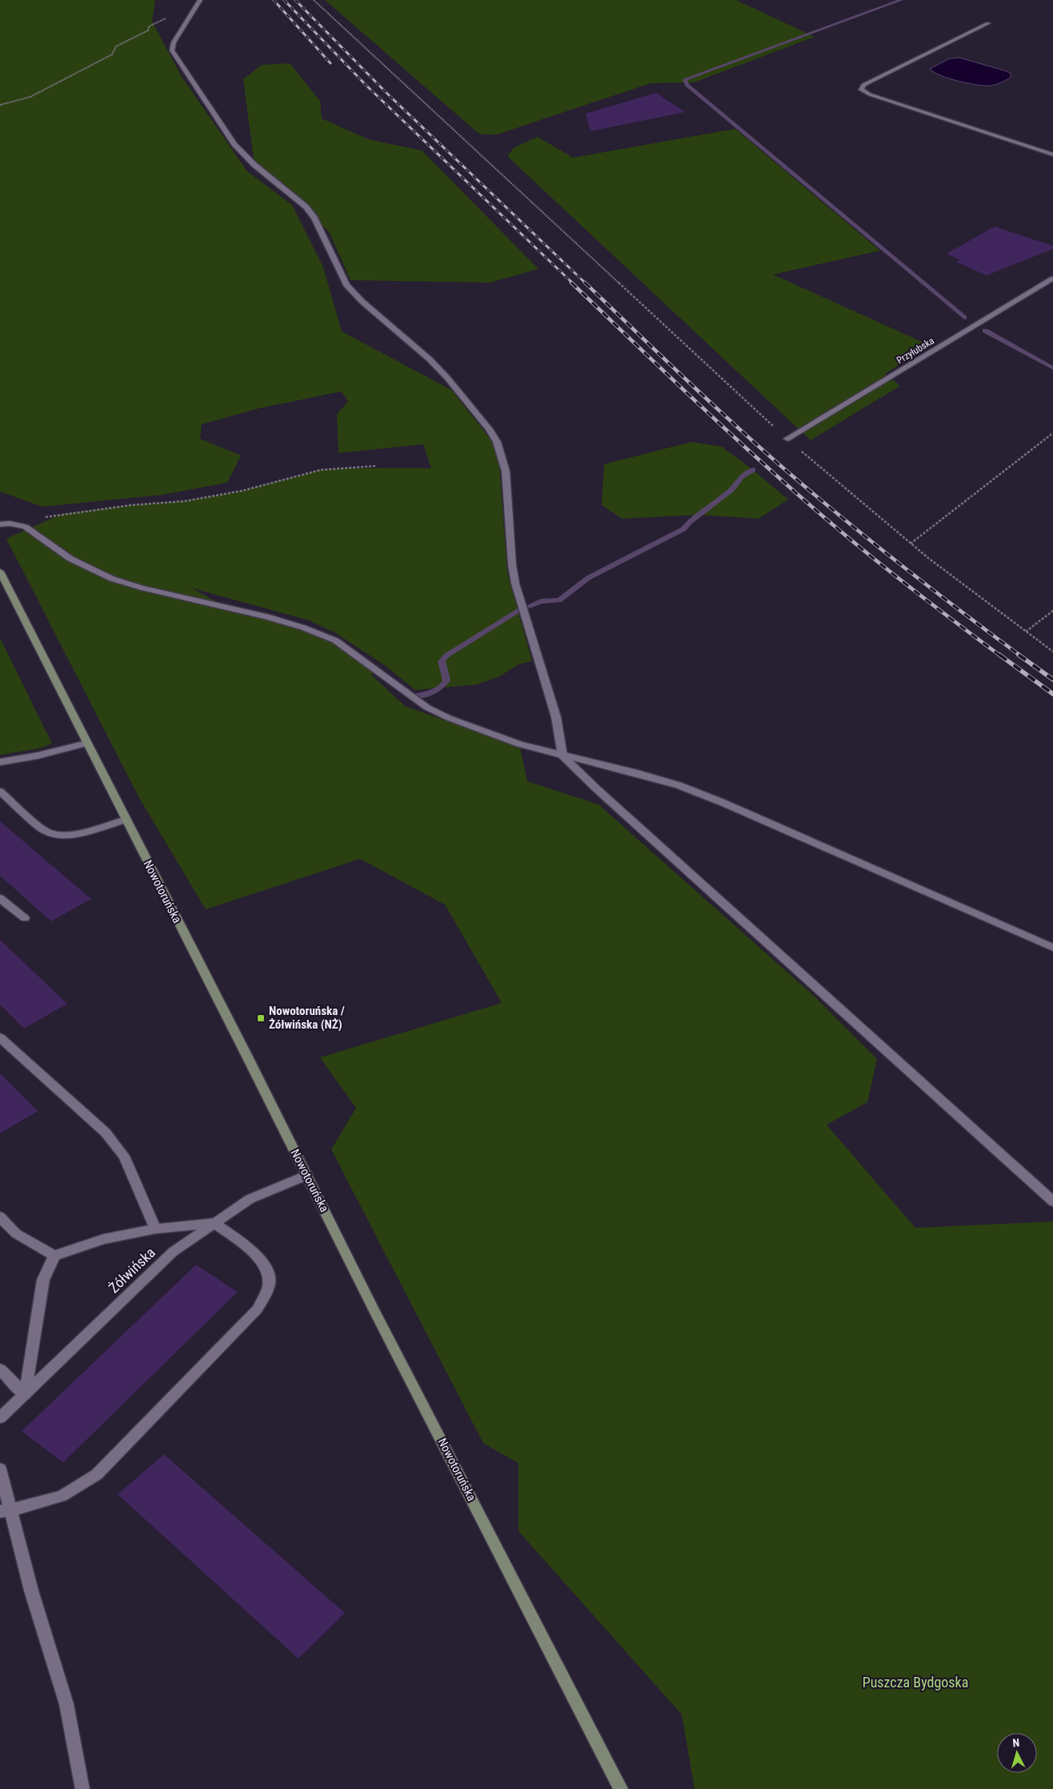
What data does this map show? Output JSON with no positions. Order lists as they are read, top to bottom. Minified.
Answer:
{"streets":{"main road":["Nowotoruńska"],"street":["Przyłubska","Żółwińska"]},"crossings":[["Nowotoruńska","Żółwińska"]],"parks":["Puszcza Bydgoska"],"places":{"transit":["Nowotoruńska / Żółwińska (NŻ)"]},"north":"top"}
